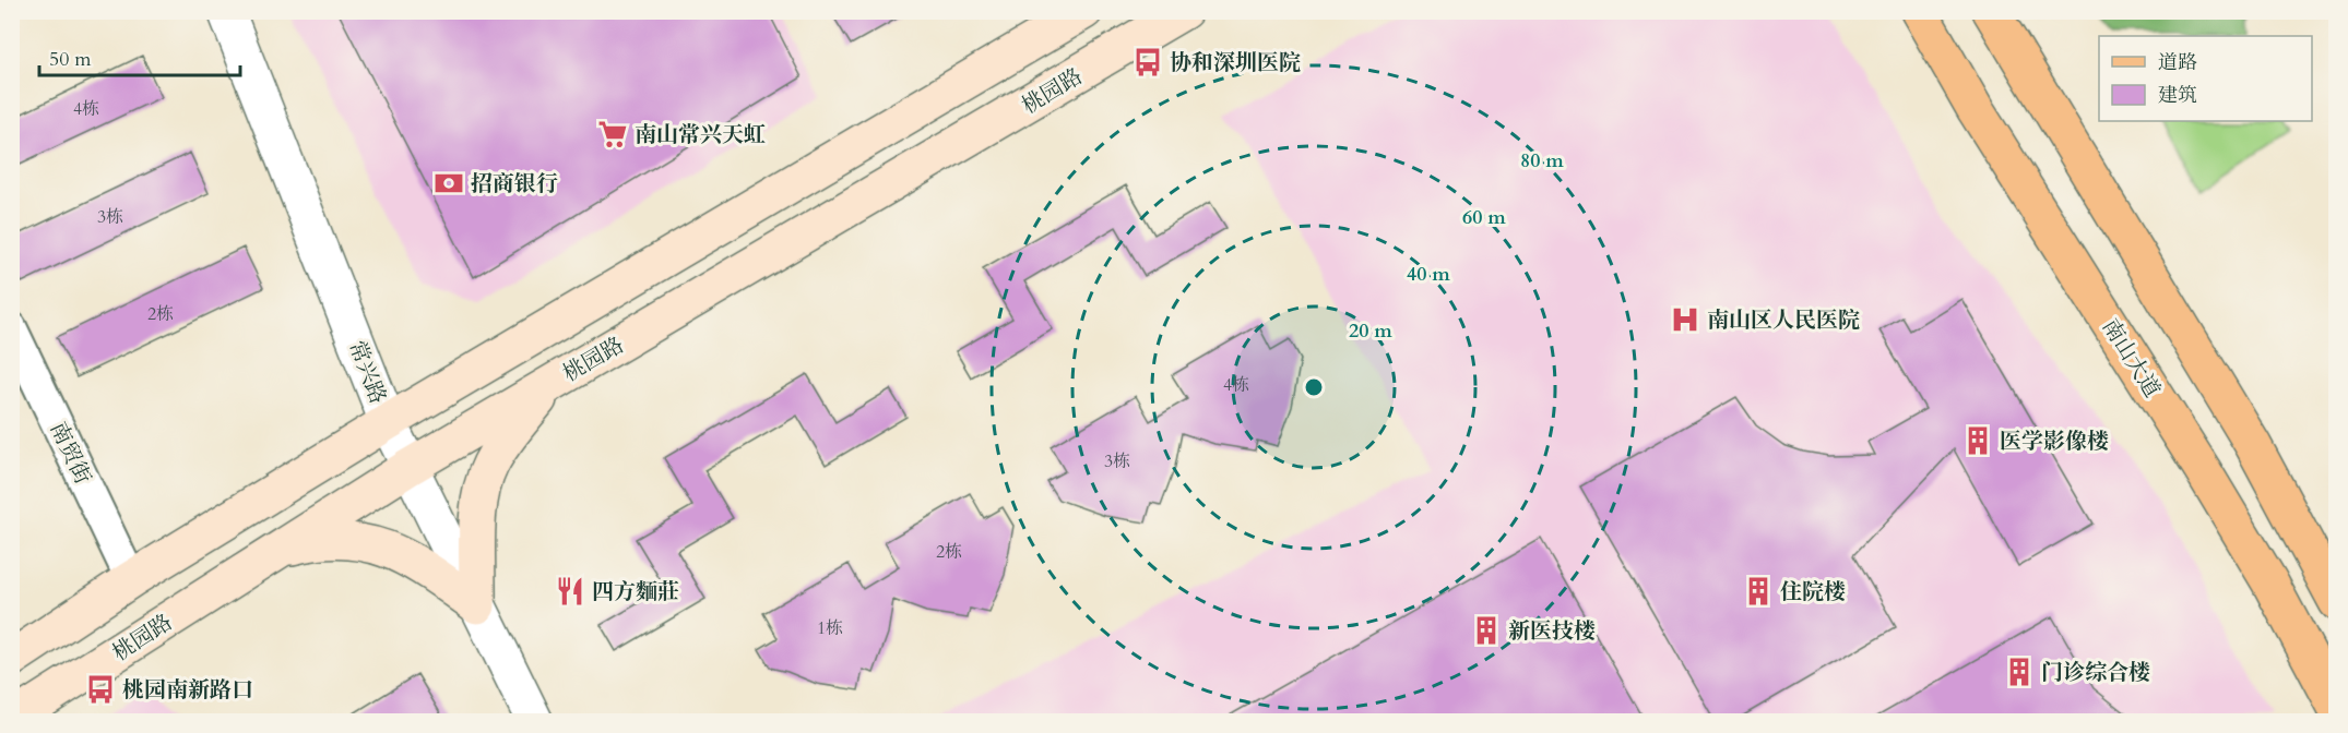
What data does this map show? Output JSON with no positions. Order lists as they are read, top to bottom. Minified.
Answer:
{"streets":{"main road":["桃园路","南山大道"],"street":["常兴路","南贸街"]},"crossings":[["桃园路","常兴路"]],"places":{"bus stop":["协和深圳医院","桃园南新路口"],"supermarket":["南山常兴天虹"],"bank":["招商银行"],"hospital":["南山区人民医院"],"building":["医学影像楼","住院楼","新医技楼","门诊综合楼"],"restaurant":["四方麵莊"]},"house_numbers":["4栋","3栋","2栋","4栋","3栋","2栋","1栋"],"legend":["道路","建筑"],"scale_bar":"50 m","rings":["80 m","60 m","40 m","20 m"]}
